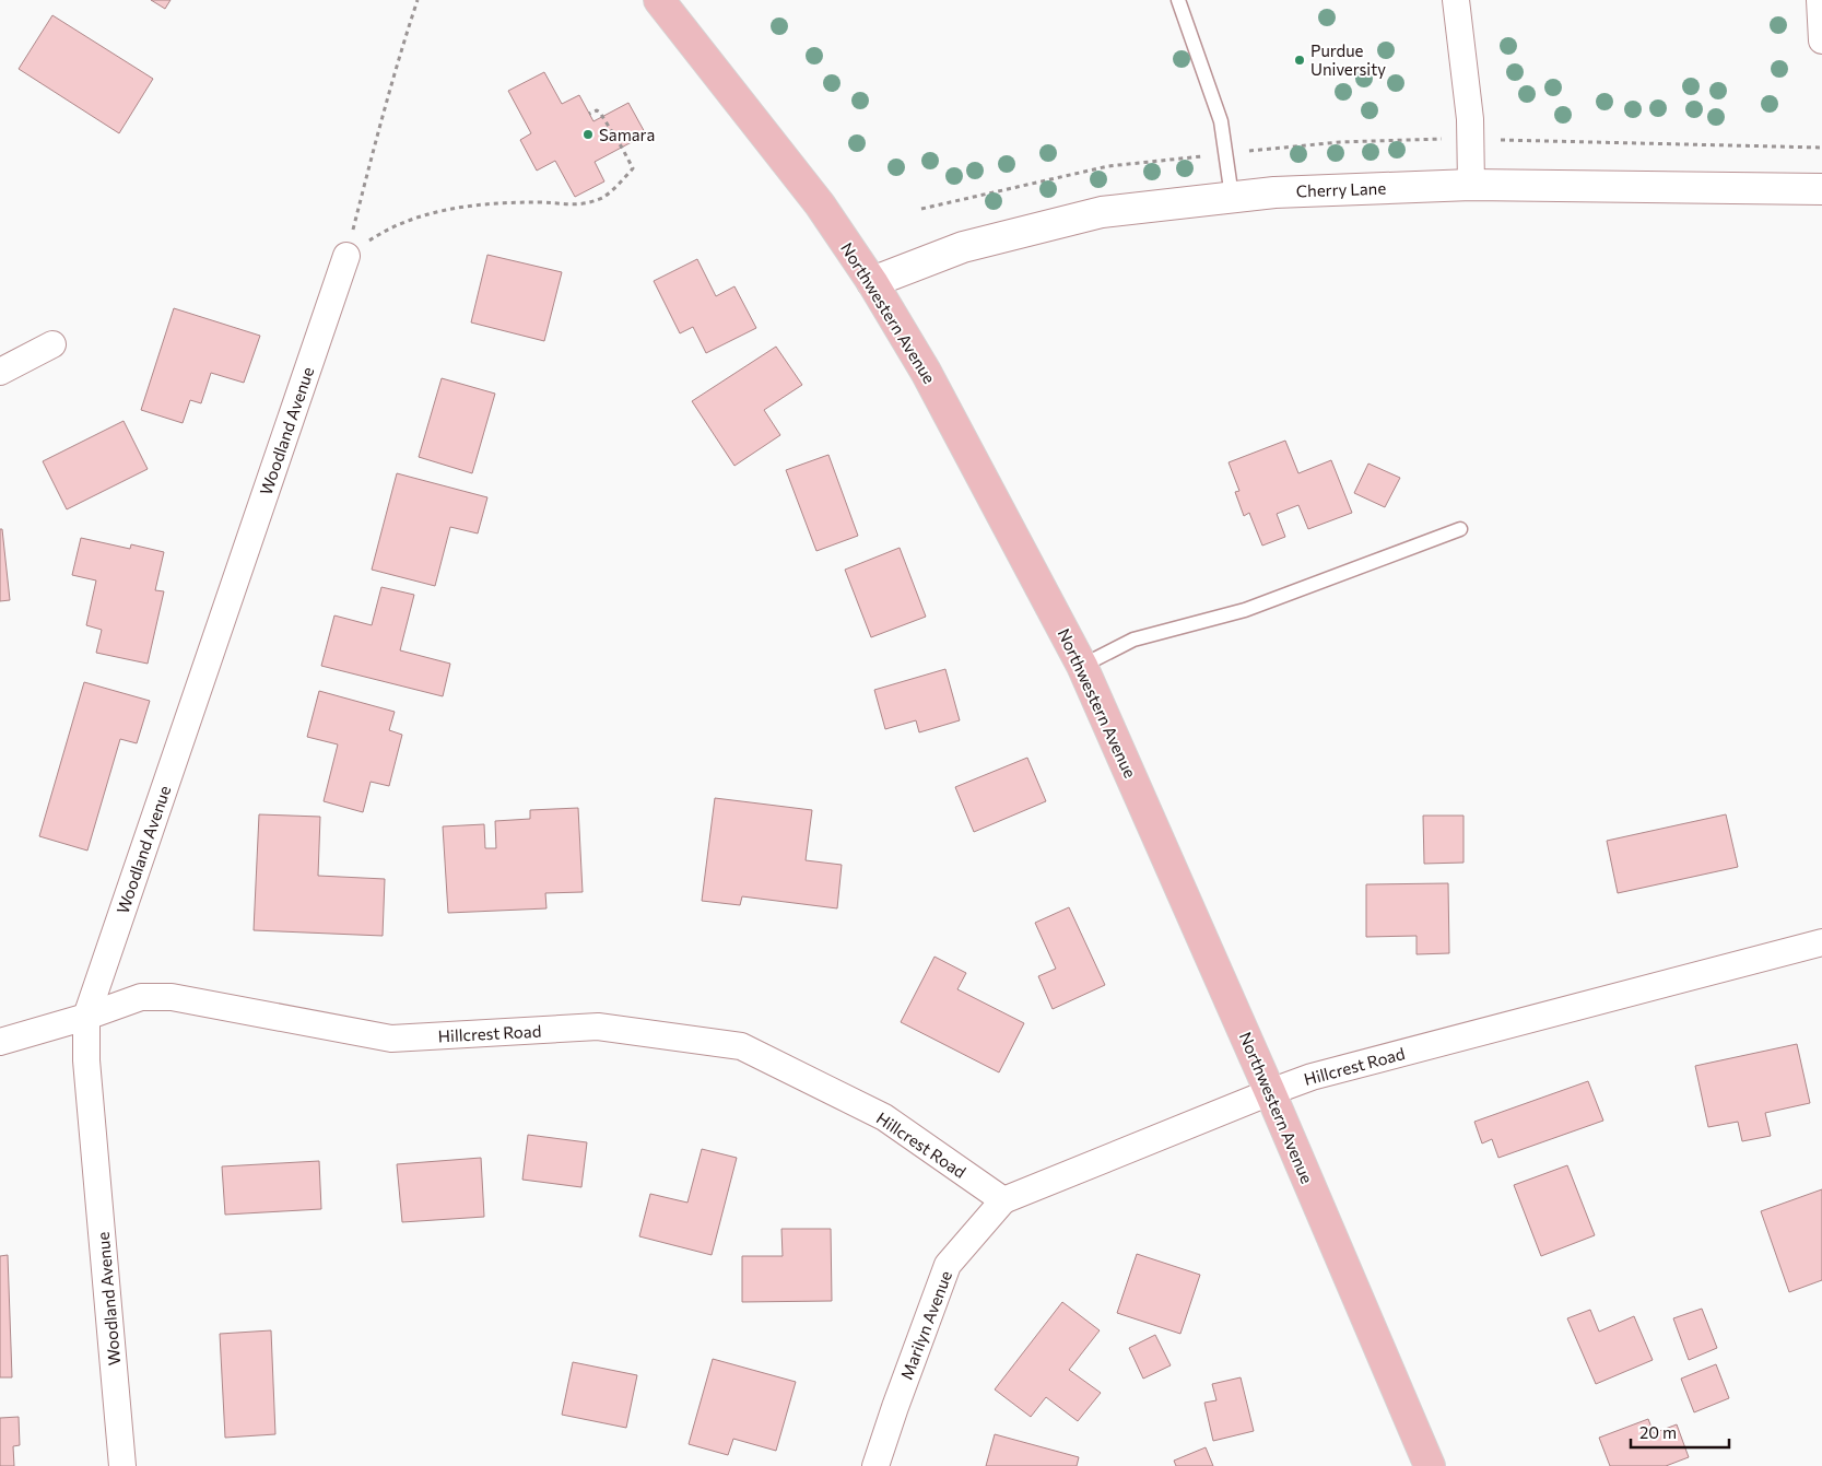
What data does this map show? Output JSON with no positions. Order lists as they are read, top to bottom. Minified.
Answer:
{"streets":{"main road":["Northwestern Avenue"],"street":["Cherry Lane","Woodland Avenue","Hillcrest Road","Marilyn Avenue"]},"crossings":[["Cherry Lane","Northwestern Avenue"],["Northwestern Avenue","Hillcrest Road"],["Woodland Avenue","Hillcrest Road"],["Hillcrest Road","Marilyn Avenue"]],"places":["Purdue University","Samara"],"scale_bar":"20 m"}
